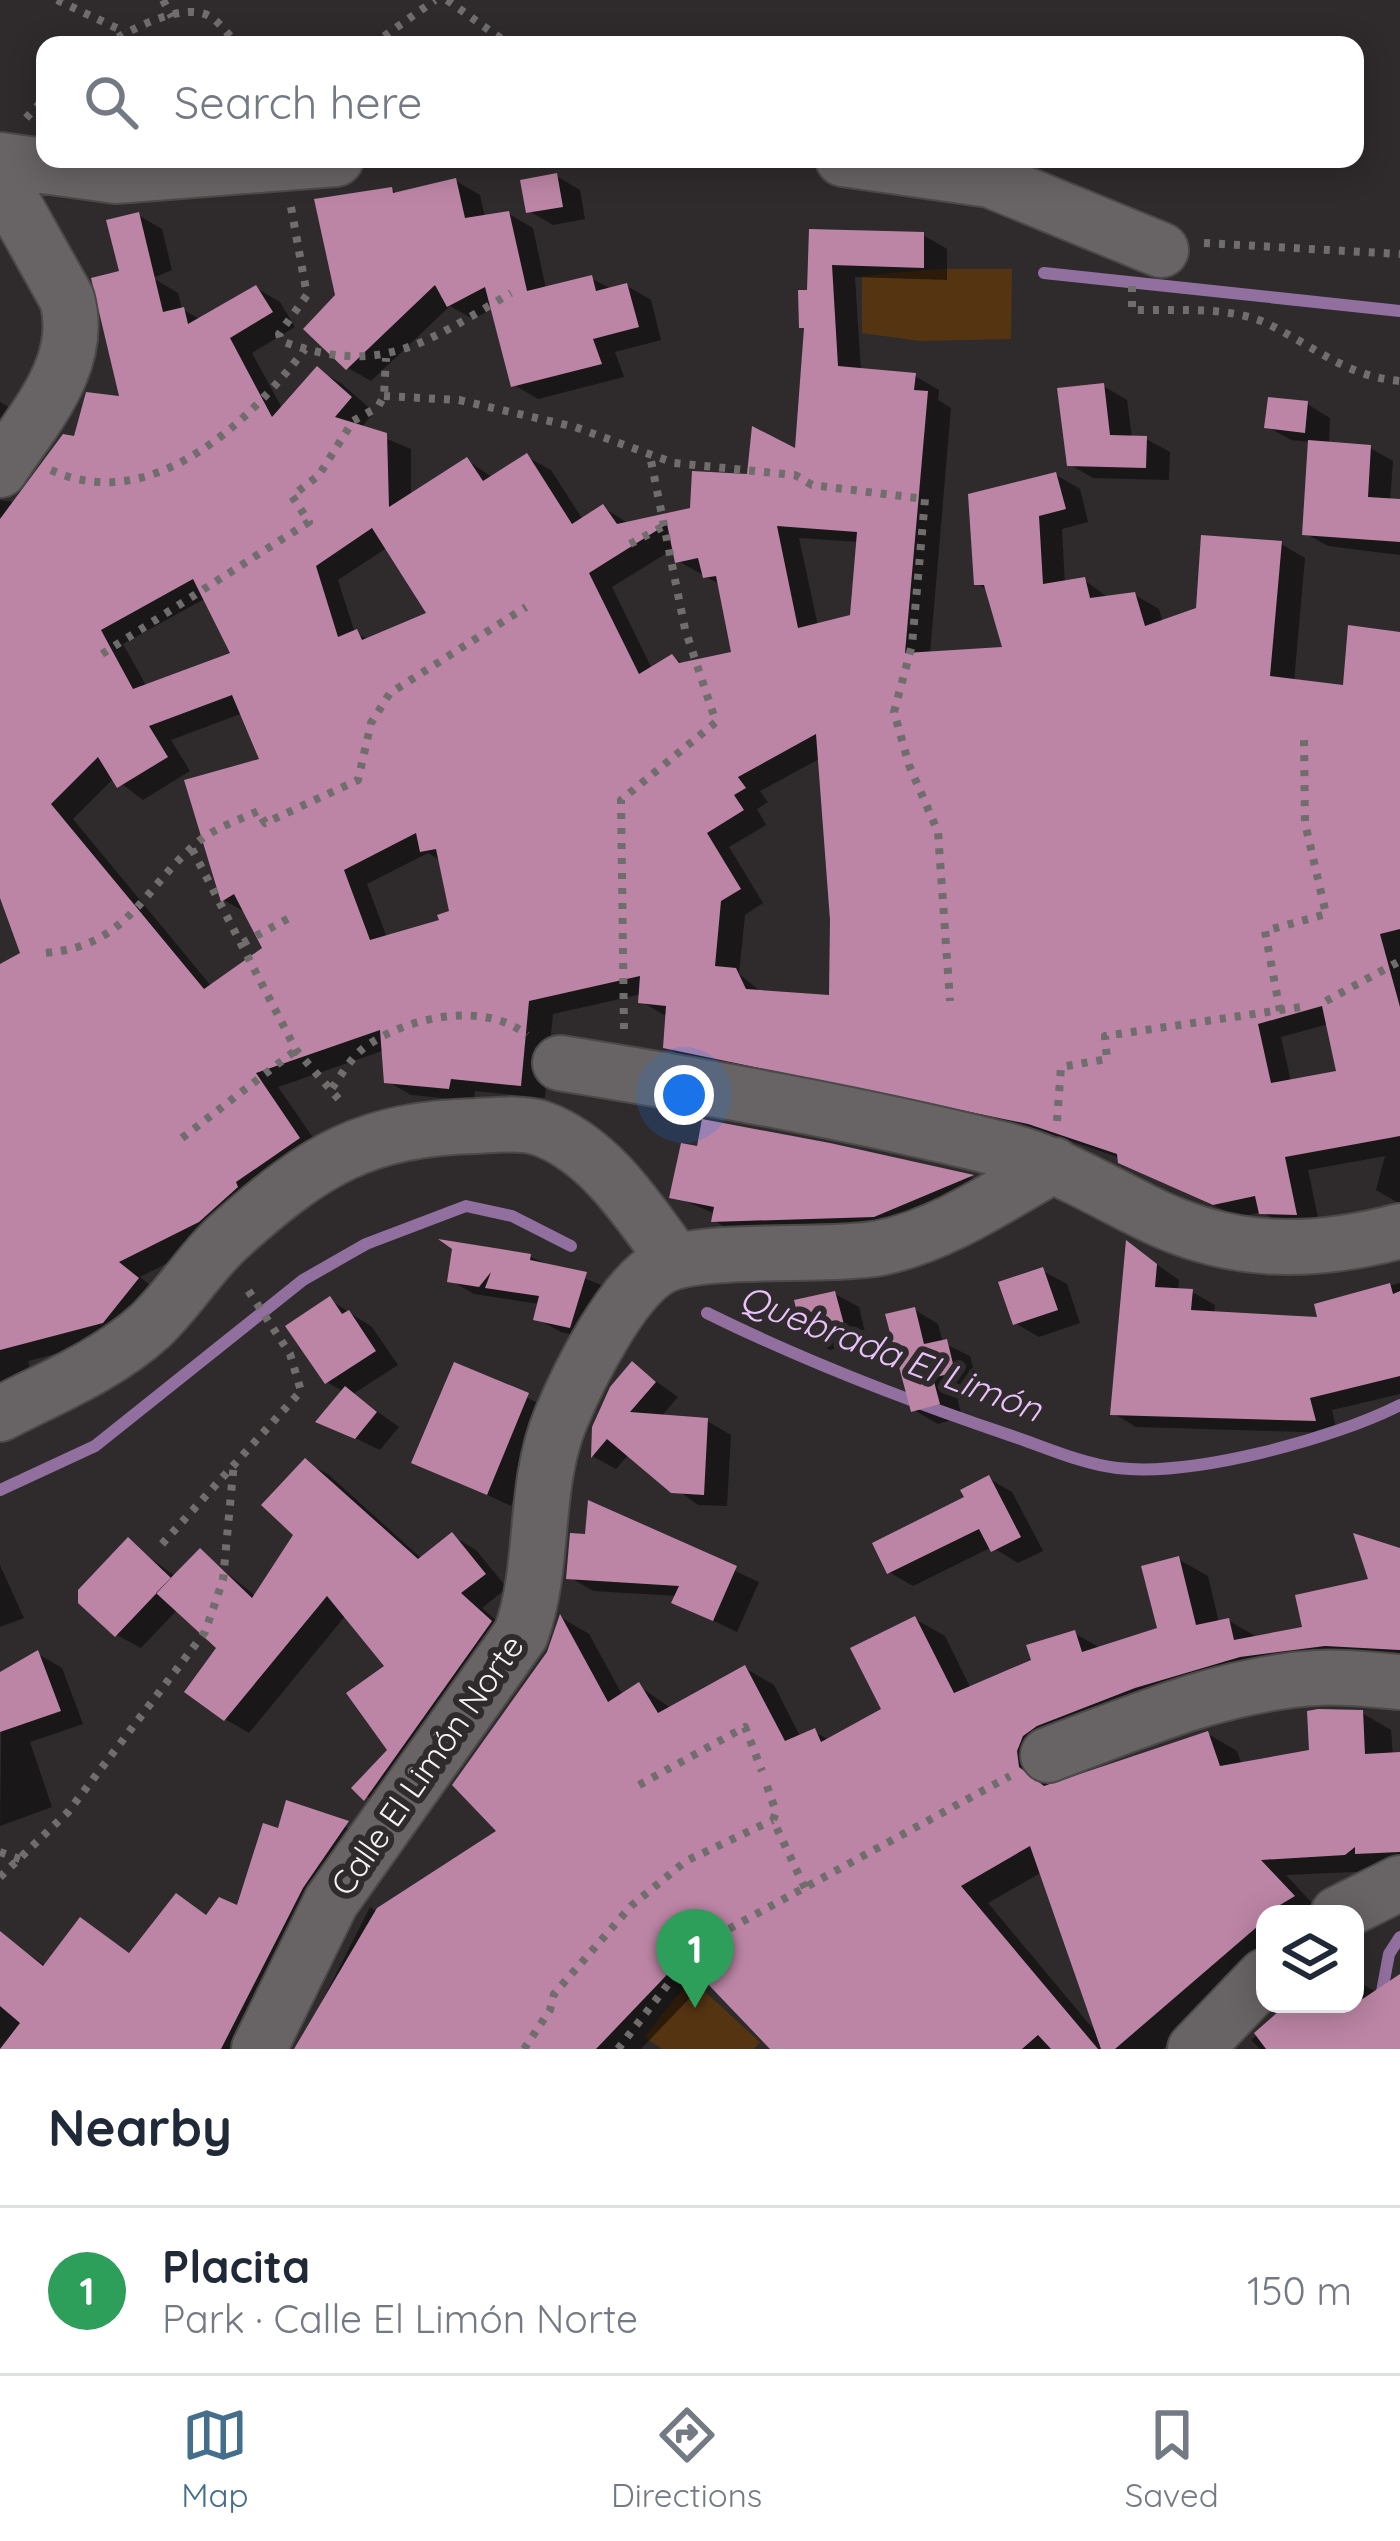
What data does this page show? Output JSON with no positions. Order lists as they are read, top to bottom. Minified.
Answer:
{"streets":{"street":["Calle El Limón Norte"]},"water":["Quebrada El Limón"],"page":{"search":"Search here","pins":"1","heading":"Nearby","list":[{"mark":"1","name":"Placita","note":"Park · Calle El Limón Norte","value":"150 m"}],"nav":["Map","Directions","Saved"]}}
